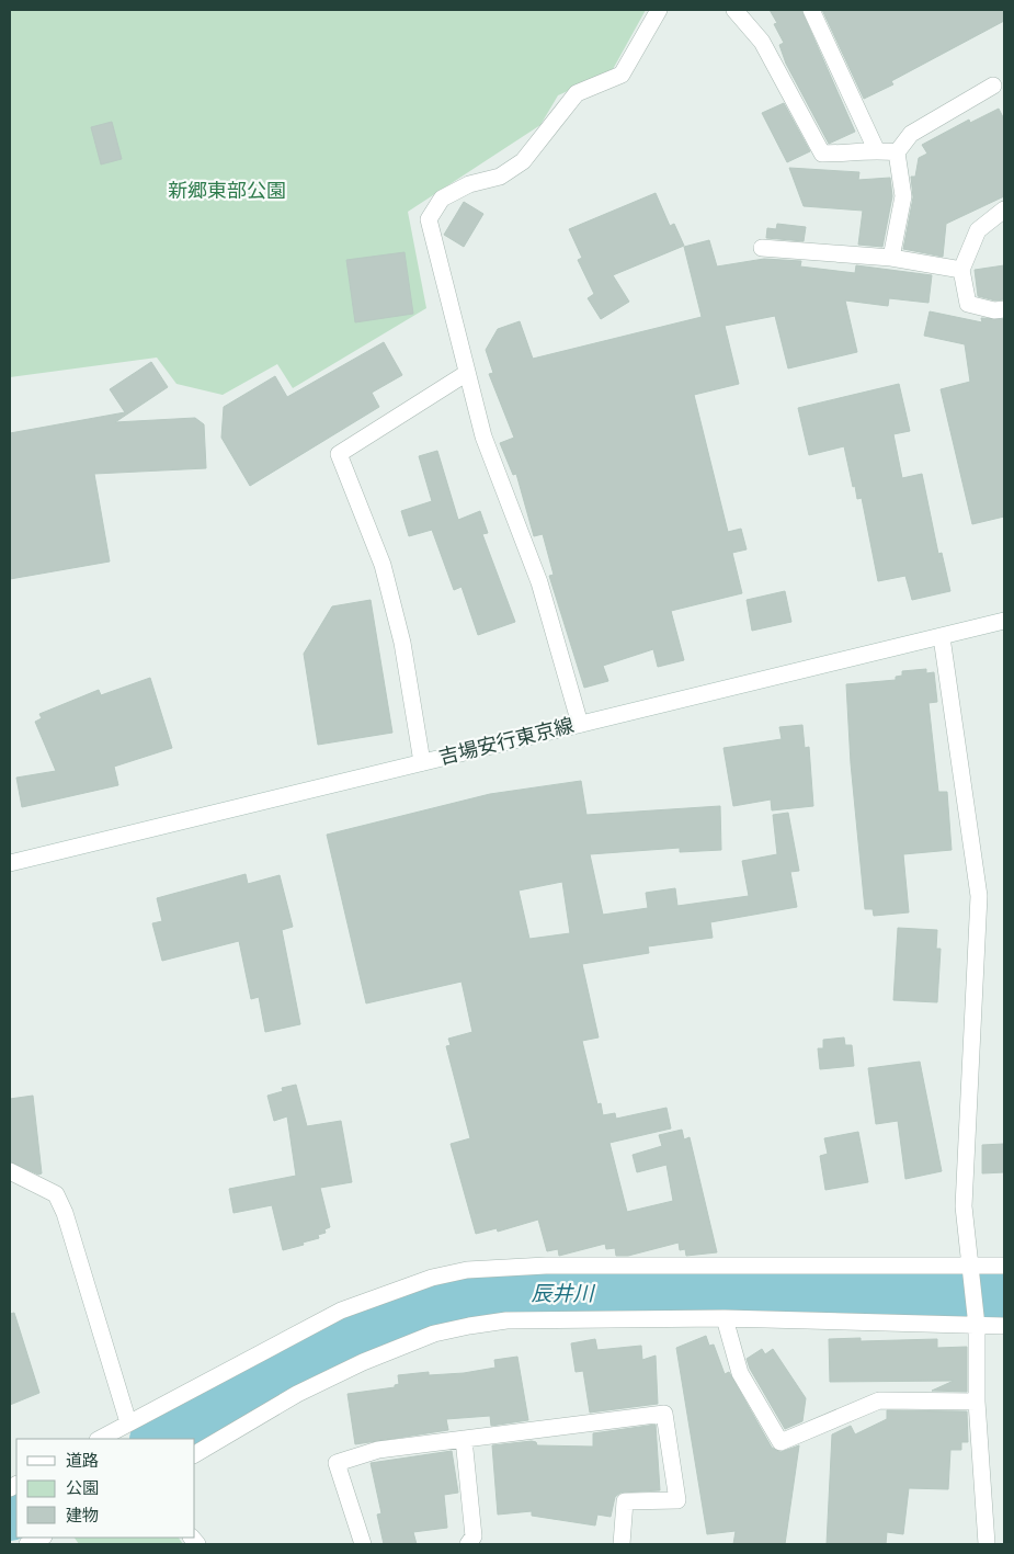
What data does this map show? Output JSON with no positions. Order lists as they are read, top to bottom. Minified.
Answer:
{"streets":{"street":["吉場安行東京線"]},"water":["辰井川"],"parks":["新郷東部公園"],"legend":["道路","公園","建物"]}
